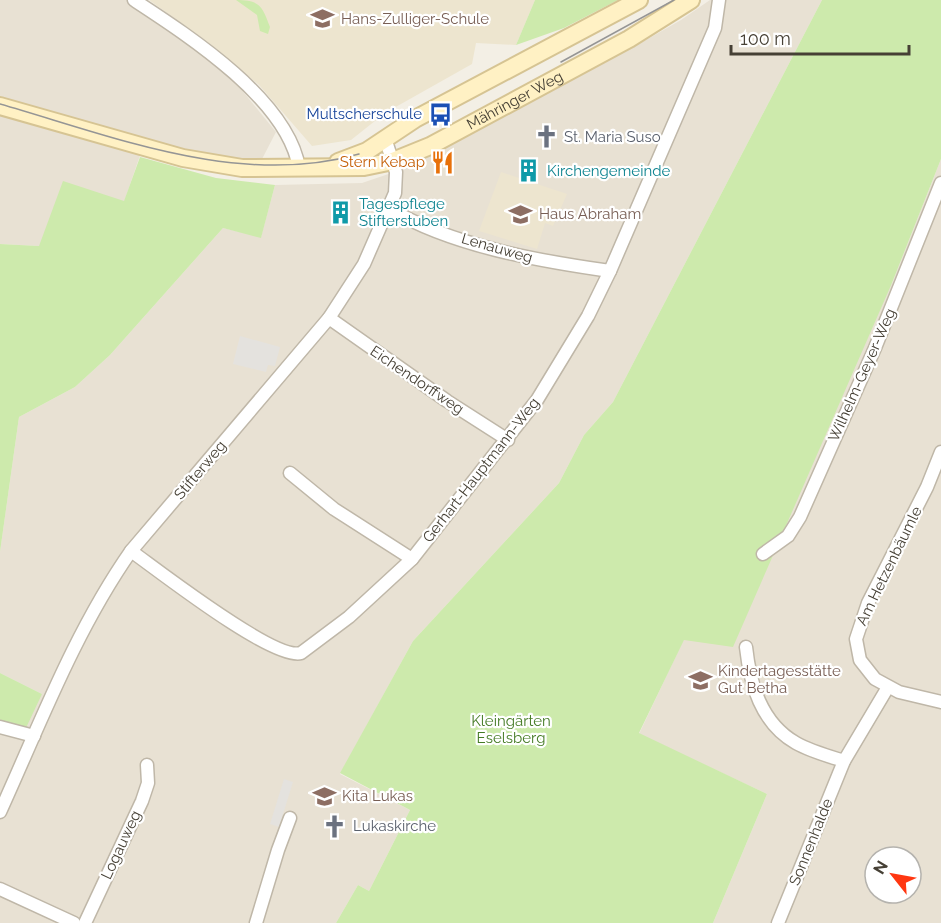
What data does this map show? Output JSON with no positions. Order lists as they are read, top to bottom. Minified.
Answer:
{"streets":{"street":["Mähringer Weg","Lenauweg","Wilhelm-Geyer-Weg","Eichendorffweg","Stifterweg","Gerhart-Hauptmann-Weg","Am Hetzenbäumle","Sonnenhalde","Logauweg"]},"crossings":[["Mähringer Weg","Stifterweg"],["Lenauweg","Stifterweg"],["Lenauweg","Gerhart-Hauptmann-Weg"],["Eichendorffweg","Stifterweg"],["Eichendorffweg","Gerhart-Hauptmann-Weg"],["Stifterweg","Gerhart-Hauptmann-Weg"],["Am Hetzenbäumle","Sonnenhalde"]],"parks":["Kleingärten Eselsberg"],"places":{"school or university":["Hans-Zulliger-Schule","Haus Abraham","Kindertagesstätte Gut Betha","Kita Lukas"],"bus stop":["Multscherschule"],"church":["St. Maria Suso","Lukaskirche"],"restaurant":["Stern Kebap"],"building":["Kirchengemeinde","Tagespflege Stifterstuben"]},"scale_bar":"100 m","north":"top left"}
